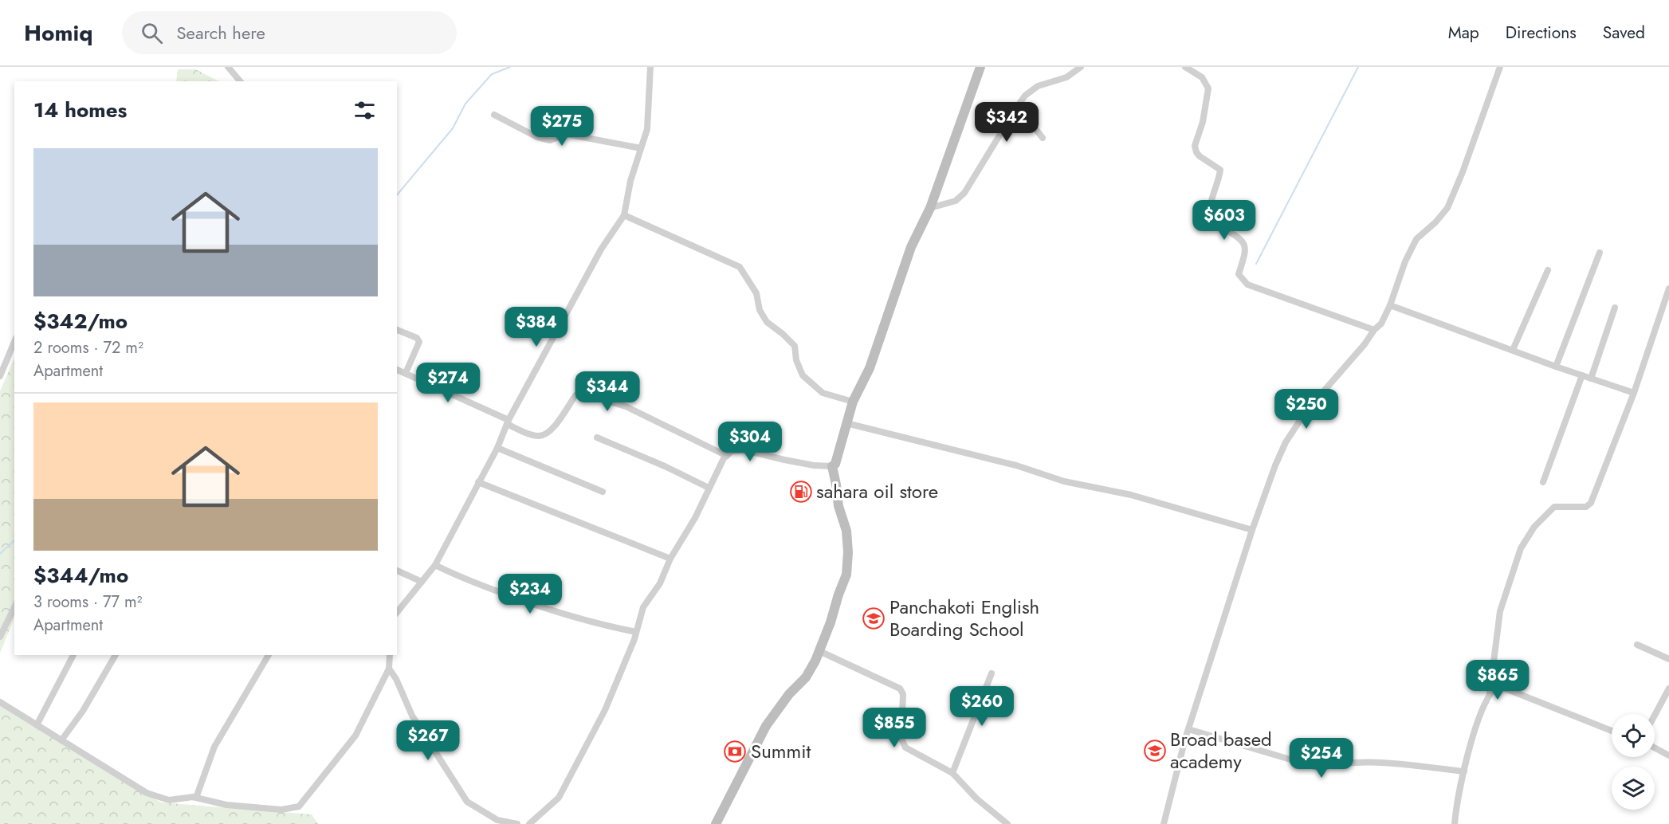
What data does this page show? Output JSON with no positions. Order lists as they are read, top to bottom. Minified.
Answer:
{"places":{"fuel station":["sahara oil store"],"school or university":["Panchakoti English Boarding School","Broad based academy"],"bank":["Summit"]},"page":{"header":"Homiq","search":"Search here","nav":["Map","Directions","Saved"],"heading":"14 homes","price":["$342","$275","$603","$384","$274","$344","$250","$304","$234","$865","$260","$855","$267","$254"],"list":[{"name":"$342/mo","note":"2 rooms · 72 m² · Apartment"},{"name":"$344/mo","note":"3 rooms · 77 m² · Apartment"}]}}
